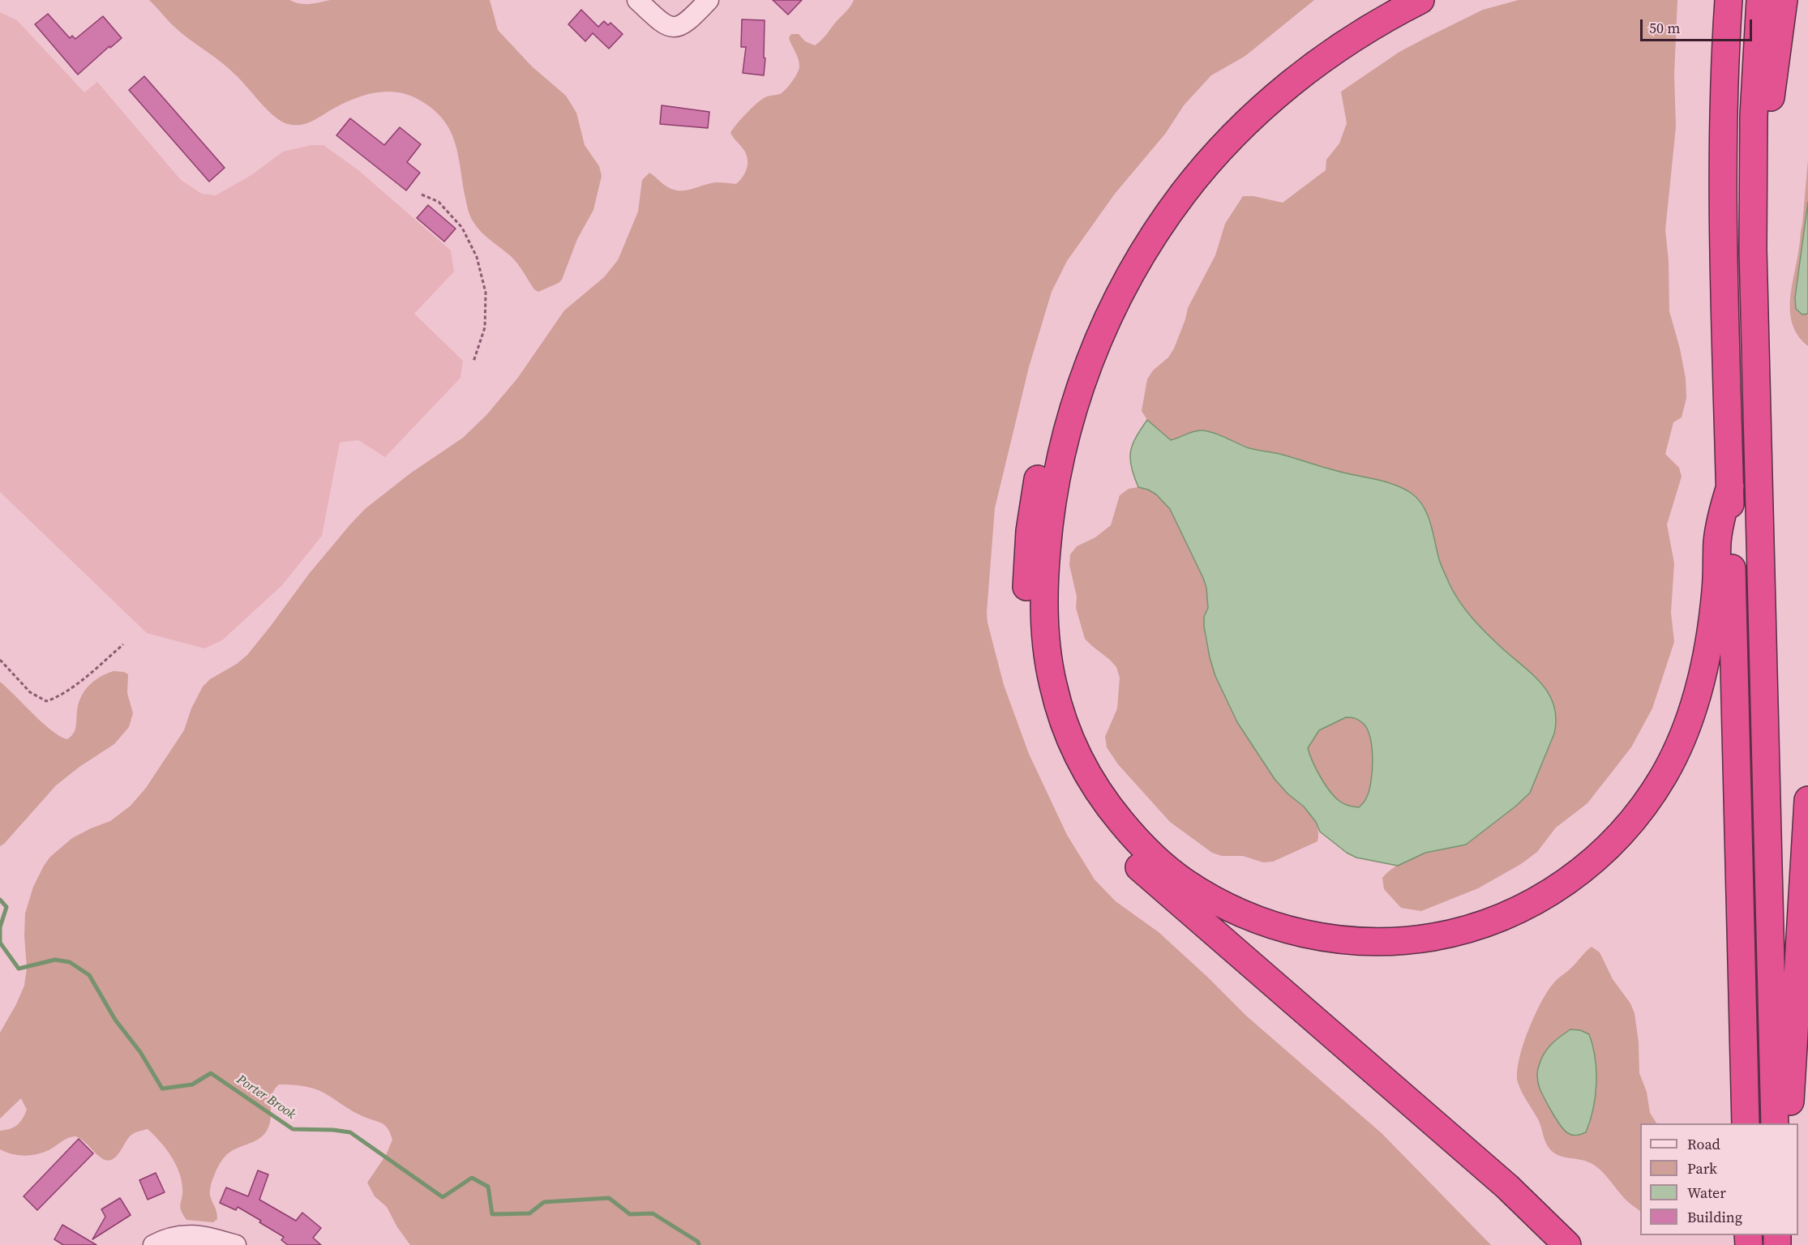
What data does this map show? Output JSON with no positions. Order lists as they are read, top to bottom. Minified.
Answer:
{"water":["Porter Brook"],"legend":["Road","Park","Water","Building"],"scale_bar":"50 m"}
